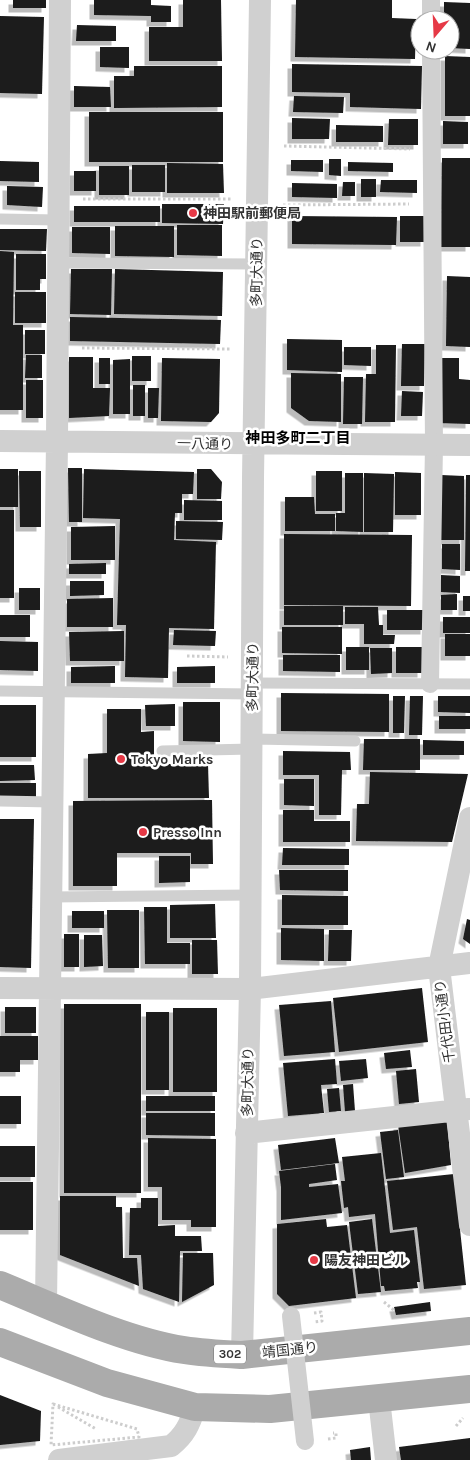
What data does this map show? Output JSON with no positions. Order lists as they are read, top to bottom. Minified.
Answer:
{"streets":{"main road":["靖国通り","302"],"street":["多町大通り","一八通り","千代田小通り"]},"crossings":[["多町大通り","一八通り"],["多町大通り","靖国通り"]],"districts":["神田多町二丁目"],"places":["神田駅前郵便局","Tokyo Marks","Presso Inn","陽友神田ビル"],"north":"bottom"}
